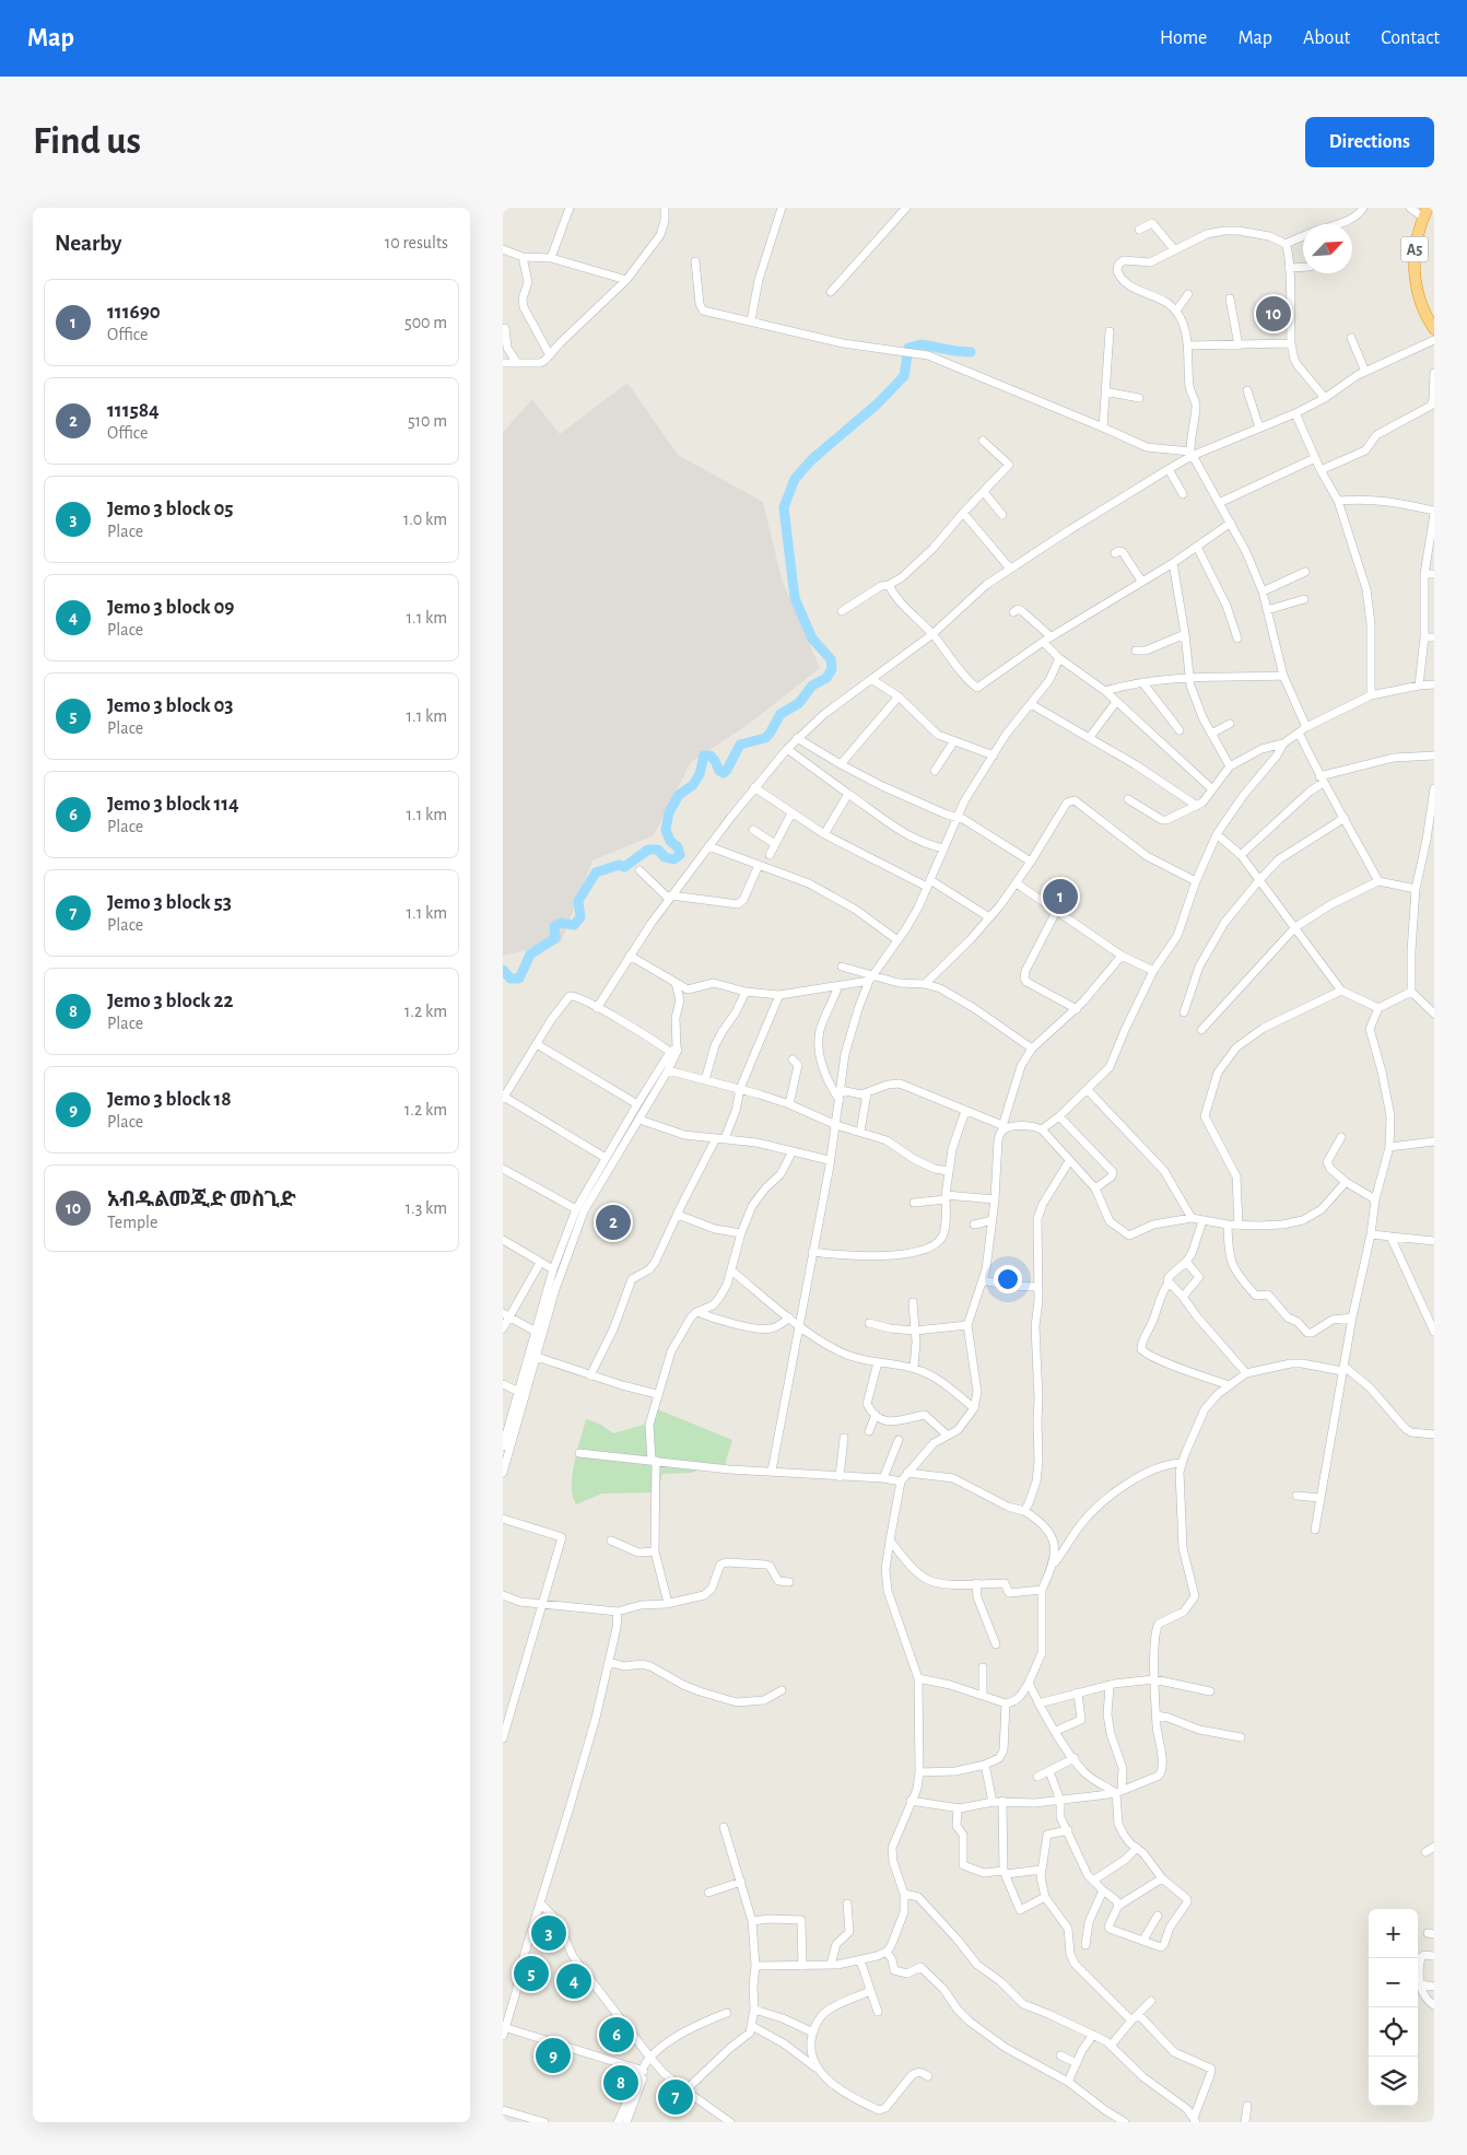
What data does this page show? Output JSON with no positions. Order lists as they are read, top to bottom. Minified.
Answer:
{"streets":{"highway":["A5"]},"north":"top right","page":{"header":"Map","nav":["Home","Map","About","Contact"],"buttons":"Directions","title":"Find us","heading":["Nearby","10 results"],"list":[{"mark":"1","name":"111690","note":"Office","value":"500 m"},{"mark":"2","name":"111584","note":"Office","value":"510 m"},{"mark":"3","name":"Jemo 3 block 05","note":"Place","value":"1.0 km"},{"mark":"4","name":"Jemo 3 block 09","note":"Place","value":"1.1 km"},{"mark":"5","name":"Jemo 3 block 03","note":"Place","value":"1.1 km"},{"mark":"6","name":"Jemo 3 block 114","note":"Place","value":"1.1 km"},{"mark":"7","name":"Jemo 3 block 53","note":"Place","value":"1.1 km"},{"mark":"8","name":"Jemo 3 block 22","note":"Place","value":"1.2 km"},{"mark":"9","name":"Jemo 3 block 18","note":"Place","value":"1.2 km"},{"mark":"10","name":"አብዱልመጂድ መስጊድ","note":"Temple","value":"1.3 km"}],"pins":["10","1","2","3","5","4","6","9","8","7"],"map_buttons":["+","−"]}}
